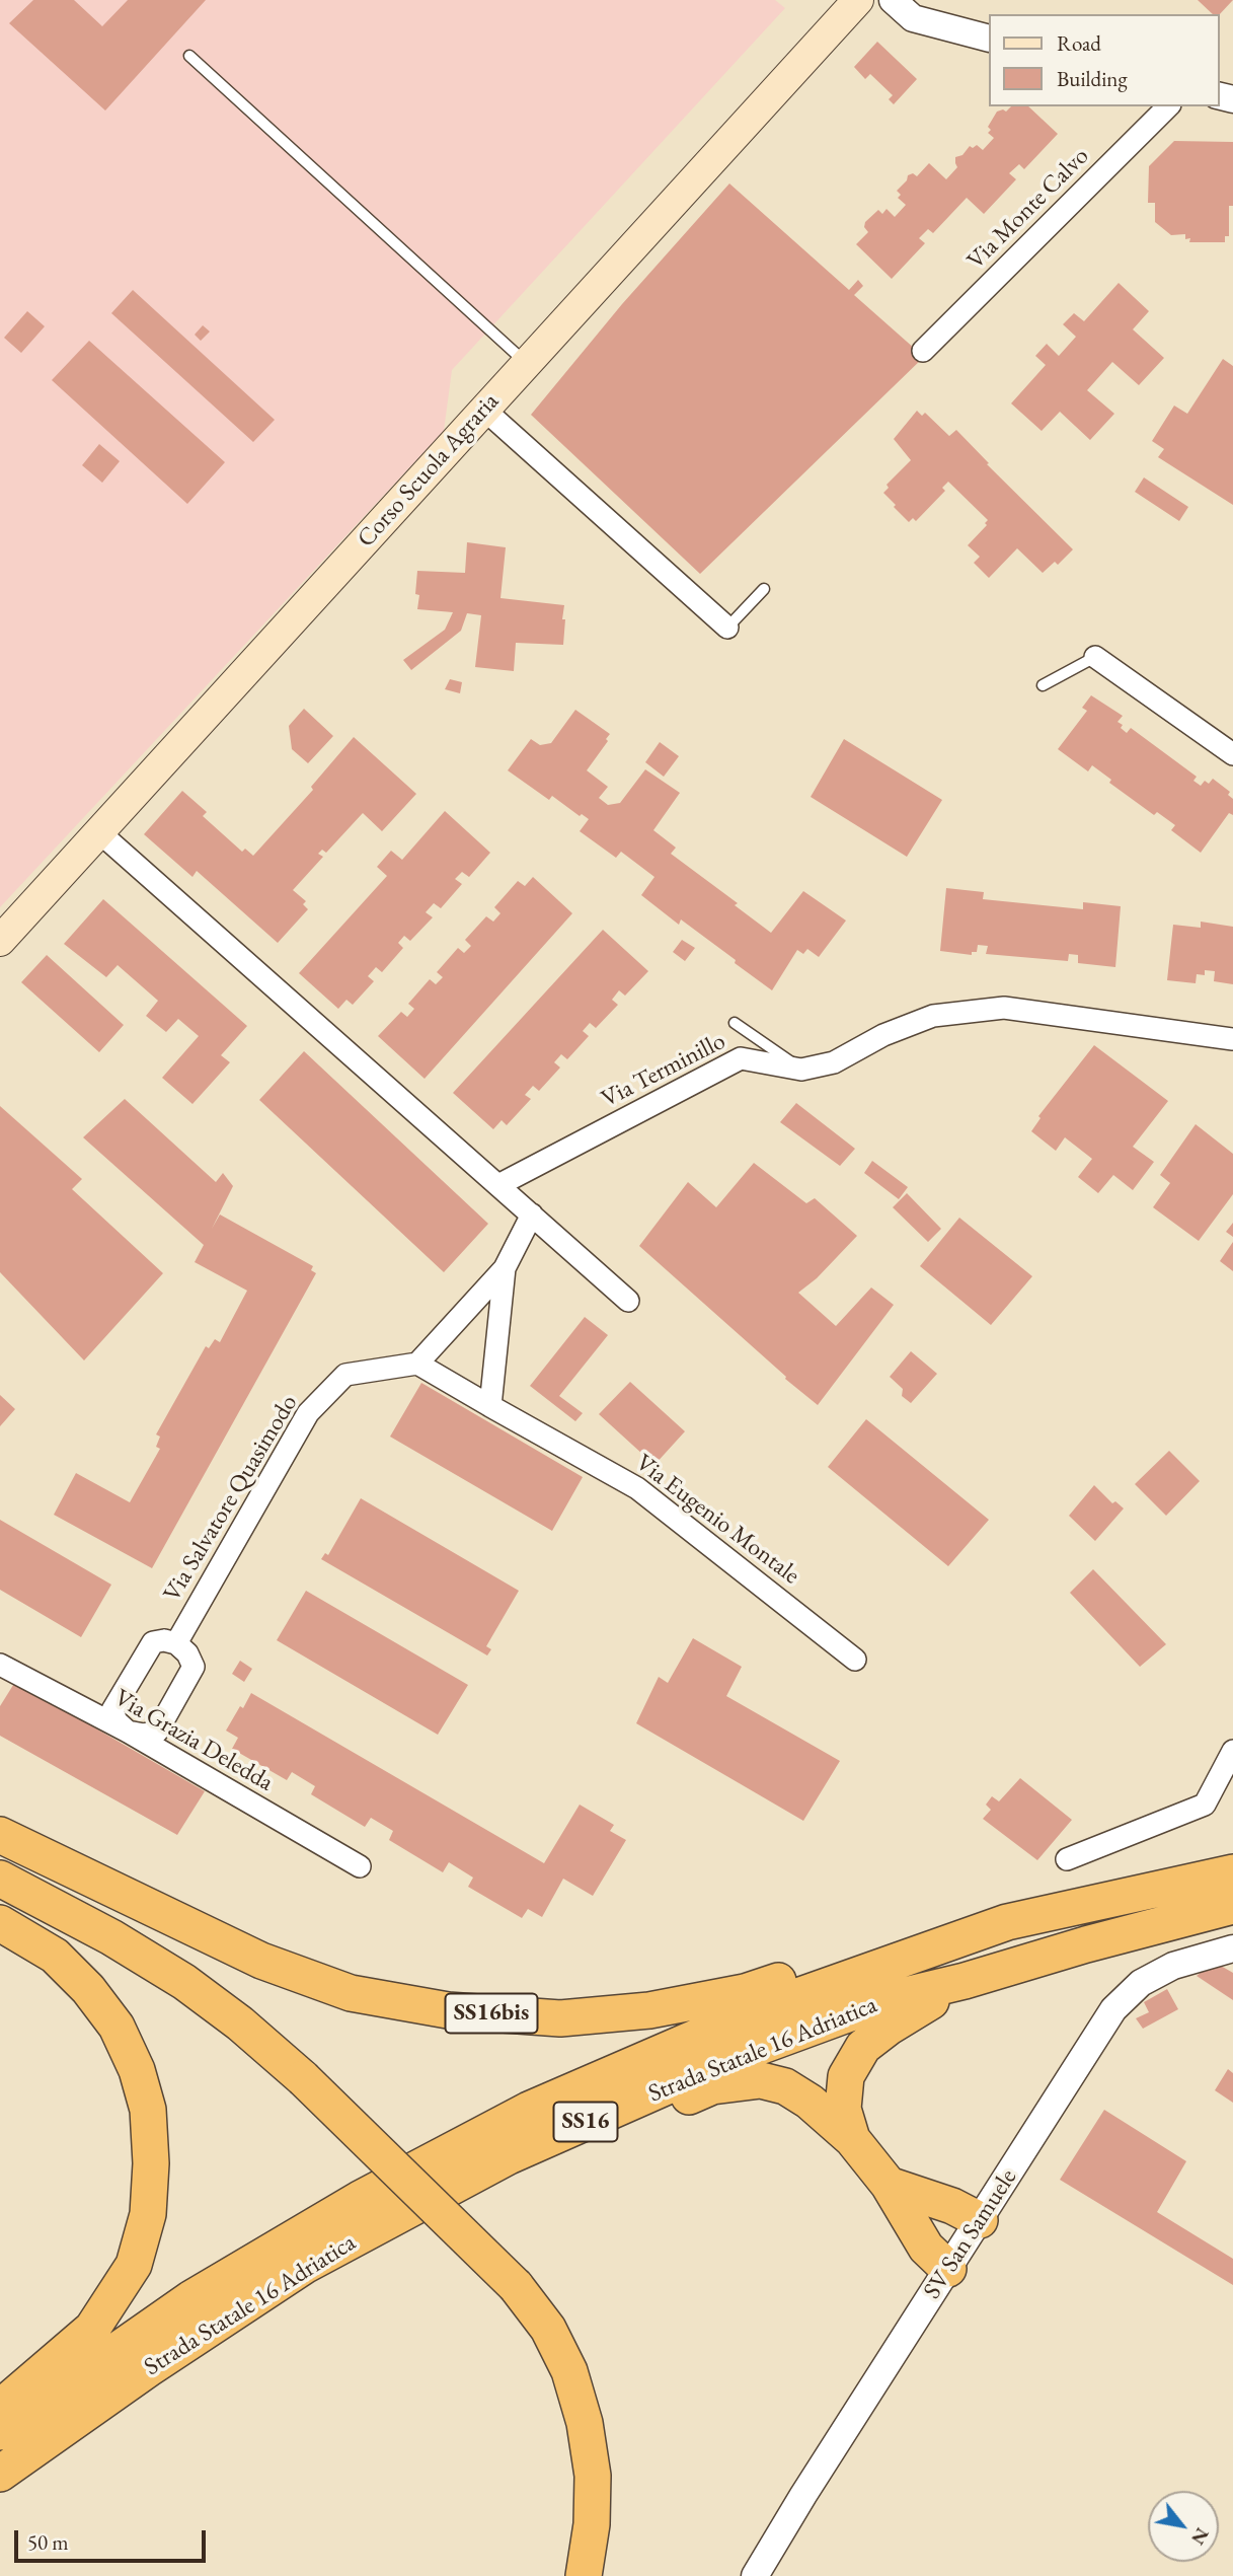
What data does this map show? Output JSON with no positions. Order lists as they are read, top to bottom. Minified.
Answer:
{"streets":{"highway":["SS16bis","Strada Statale 16 Adriatica","SS16"],"main road":["Corso Scuola Agraria"],"street":["Via Monte Calvo","Via Terminillo","Via Salvatore Quasimodo","Via Eugenio Montale","Via Grazia Deledda","SV San Samuele"]},"crossings":[["Via Salvatore Quasimodo","Via Grazia Deledda"],["SS16bis","Strada Statale 16 Adriatica"]],"legend":["Road","Building"],"scale_bar":"50 m","north":"bottom right"}
